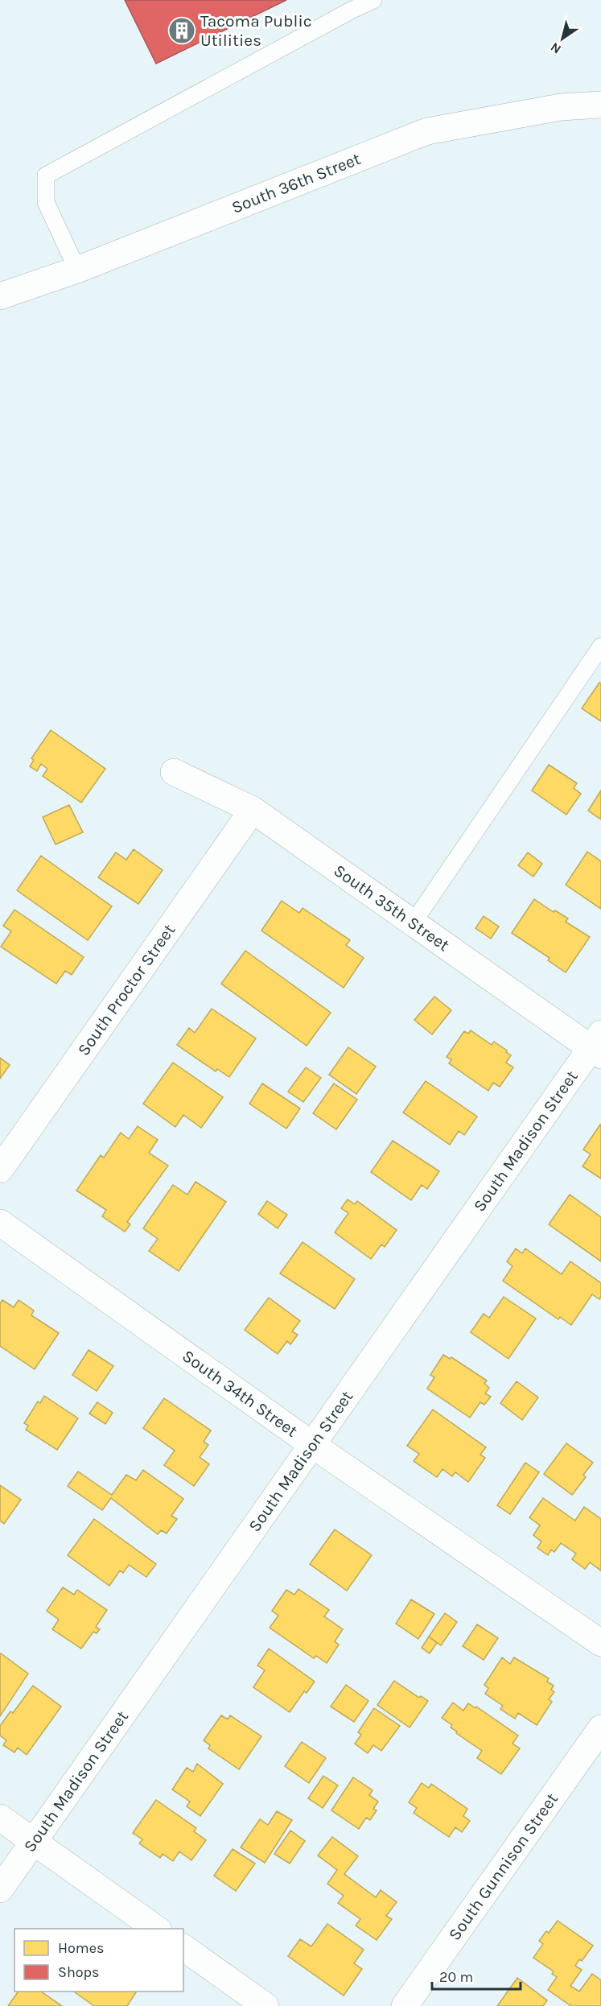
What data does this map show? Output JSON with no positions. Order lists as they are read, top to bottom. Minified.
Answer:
{"streets":{"street":["South 36th Street","South 35th Street","South Proctor Street","South Madison Street","South 34th Street","South Gunnison Street"]},"crossings":[["South 35th Street","South Proctor Street"],["South 35th Street","South Madison Street"],["South Madison Street","South 34th Street"]],"places":{"building":["Tacoma Public Utilities"]},"legend":["Homes","Shops"],"scale_bar":"20 m","north":"bottom left"}
